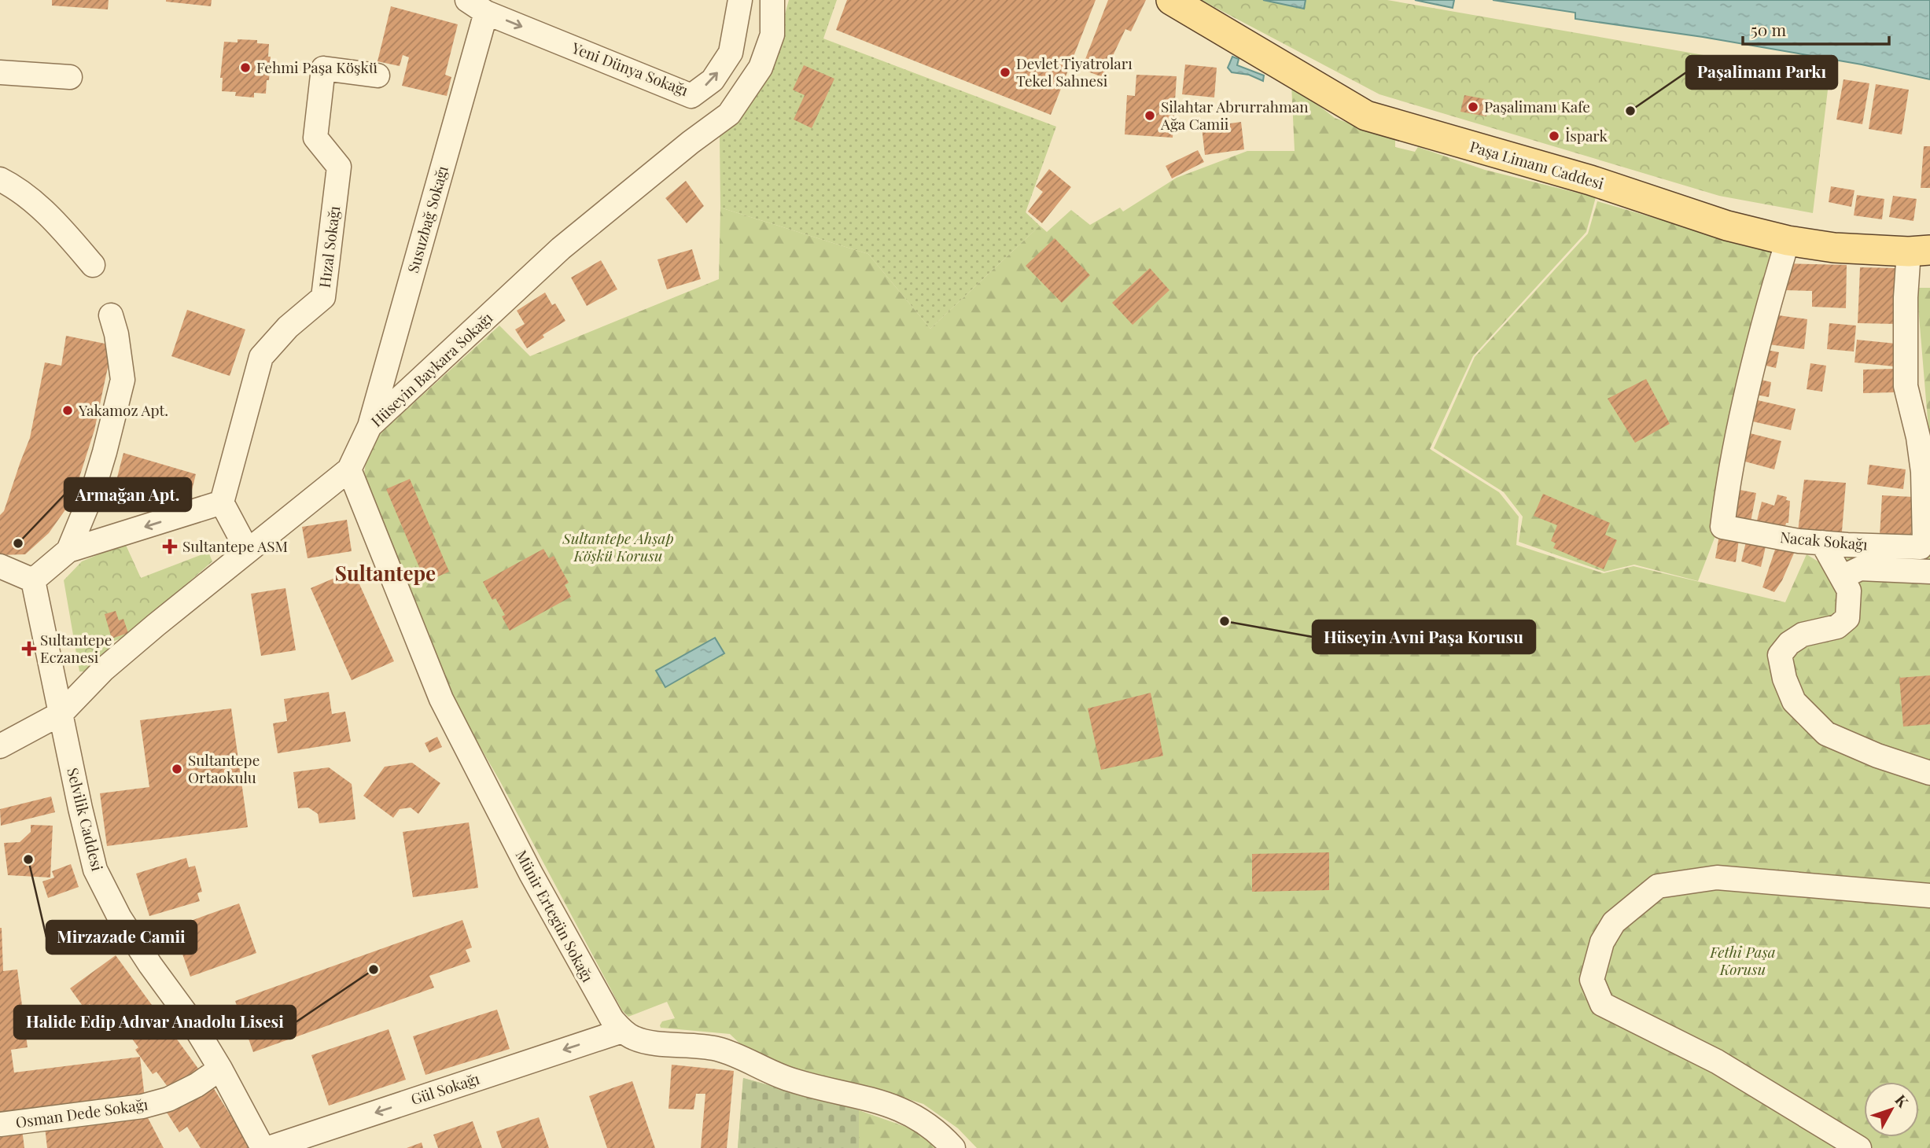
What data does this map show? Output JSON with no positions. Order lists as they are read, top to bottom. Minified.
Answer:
{"streets":{"main road":["Paşa Limanı Caddesi"],"street":["Yeni Dünya Sokağı","Susuzbağ Sokağı","Hızal Sokağı","Hüseyin Baykara Sokağı","Nacak Sokağı","Selvilik Caddesi","Münir Ertegün Sokağı","Gül Sokağı","Osman Dede Sokağı"]},"crossings":[["Yeni Dünya Sokağı","Susuzbağ Sokağı"],["Paşa Limanı Caddesi","Nacak Sokağı"],["Susuzbağ Sokağı","Hüseyin Baykara Sokağı"],["Hüseyin Baykara Sokağı","Selvilik Caddesi"],["Hüseyin Baykara Sokağı","Münir Ertegün Sokağı"],["Selvilik Caddesi","Osman Dede Sokağı"],["Münir Ertegün Sokağı","Gül Sokağı"]],"one_way":["Gül Sokağı"],"districts":["Sultantepe"],"parks":["Sultantepe Ahşap Köşkü Korusu","Fethi Paşa Korusu"],"places":{"other":["Fehmi Paşa Köşkü","Devlet Tiyatroları Tekel Sahnesi","Paşalimanı Kafe","Paşalimanı Parkı","Silahtar Abrurrahman Ağa Camii","İspark","Yakamoz Apt.","Armağan Apt.","Hüseyin Avni Paşa Korusu","Sultantepe Ortaokulu","Mirzazade Camii","Halide Edip Adıvar Anadolu Lisesi"],"health":["Sultantepe ASM","Sultantepe Eczanesi"]},"scale_bar":"50 m","north":"top right"}
